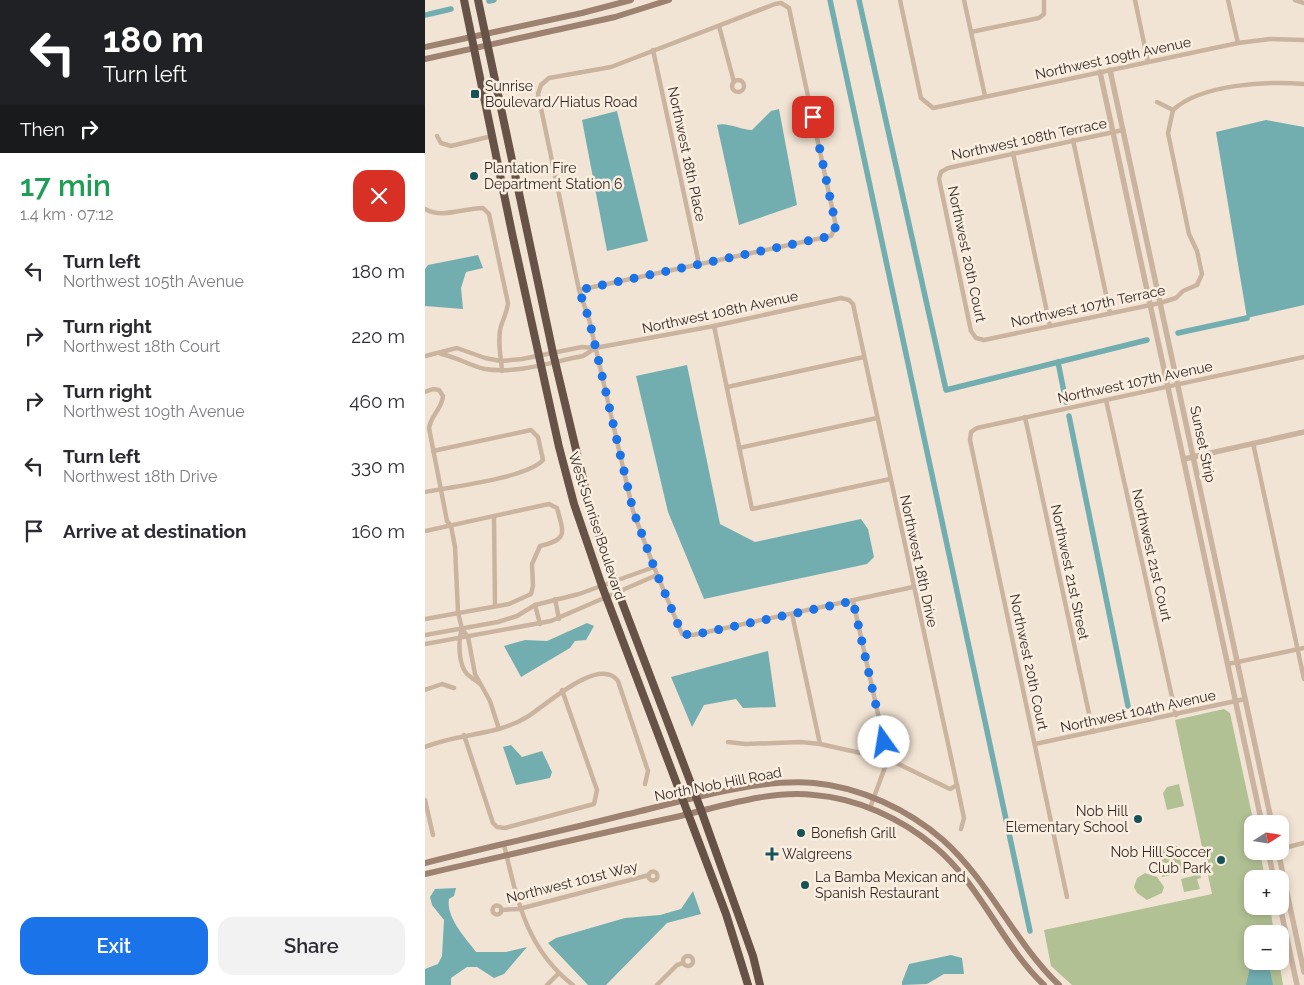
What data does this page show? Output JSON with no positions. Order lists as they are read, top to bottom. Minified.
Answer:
{"streets":{"highway":["West Sunrise Boulevard"],"main road":["North Nob Hill Road"],"street":["Northwest 109th Avenue","Northwest 108th Terrace","Northwest 18th Place","Northwest 20th Court","Northwest 107th Terrace","Northwest 108th Avenue","Northwest 107th Avenue","Sunset Strip","Northwest 21st Court","Northwest 18th Drive","Northwest 21st Street","Northwest 104th Avenue","Northwest 101st Way"]},"crossings":[["Northwest 109th Avenue","Sunset Strip"],["Northwest 108th Terrace","Northwest 20th Court"],["Northwest 108th Terrace","Sunset Strip"],["Northwest 20th Court","Northwest 107th Terrace"],["Northwest 20th Court","Northwest 107th Avenue"],["Northwest 20th Court","Northwest 104th Avenue"],["Northwest 107th Terrace","Sunset Strip"],["Northwest 108th Avenue","West Sunrise Boulevard"],["Northwest 108th Avenue","Northwest 18th Drive"],["Northwest 107th Avenue","Sunset Strip"],["Northwest 107th Avenue","Northwest 21st Court"],["Northwest 107th Avenue","Northwest 21st Street"],["Sunset Strip","Northwest 104th Avenue"],["West Sunrise Boulevard","North Nob Hill Road"],["Northwest 21st Court","Northwest 104th Avenue"],["Northwest 21st Street","Northwest 104th Avenue"]],"places":{"transit":["Sunrise Boulevard/Hiatus Road"],"other":["Plantation Fire Department Station 6","Nob Hill Elementary School","Bonefish Grill","Nob Hill Soccer Club Park","La Bamba Mexican and Spanish Restaurant"],"health":["Walgreens"]},"north":"right","page":{"turn":["180 m","Turn left"],"then":"Then","heading":["17 min","1.4 km · 07:12"],"list":[{"name":"Turn left","note":"Northwest 105th Avenue","value":"180 m"},{"name":"Turn right","note":"Northwest 18th Court","value":"220 m"},{"name":"Turn right","note":"Northwest 109th Avenue","value":"460 m"},{"name":"Turn left","note":"Northwest 18th Drive","value":"330 m"},{"name":"Arrive at destination","value":"160 m"}],"map_buttons":["+","−"],"buttons":["Exit","Share"]}}
